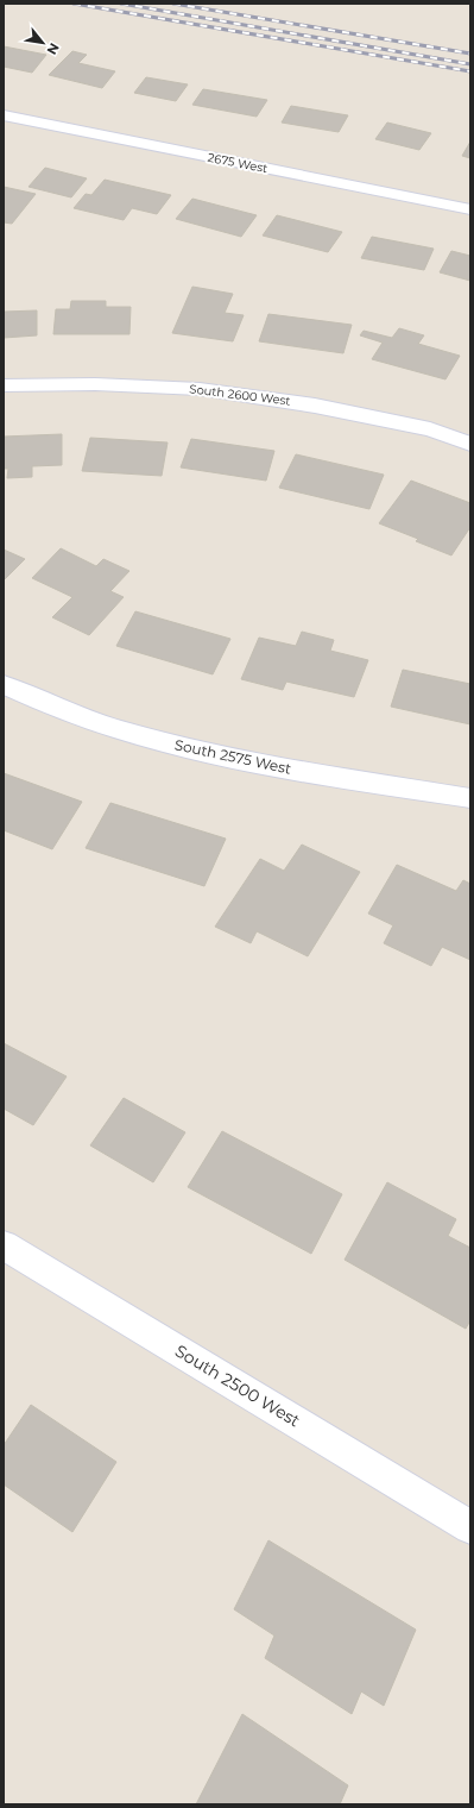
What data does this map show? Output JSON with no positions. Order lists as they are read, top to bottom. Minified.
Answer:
{"streets":{"street":["2675 West","South 2600 West","South 2575 West","South 2500 West"]},"north":"bottom right"}
